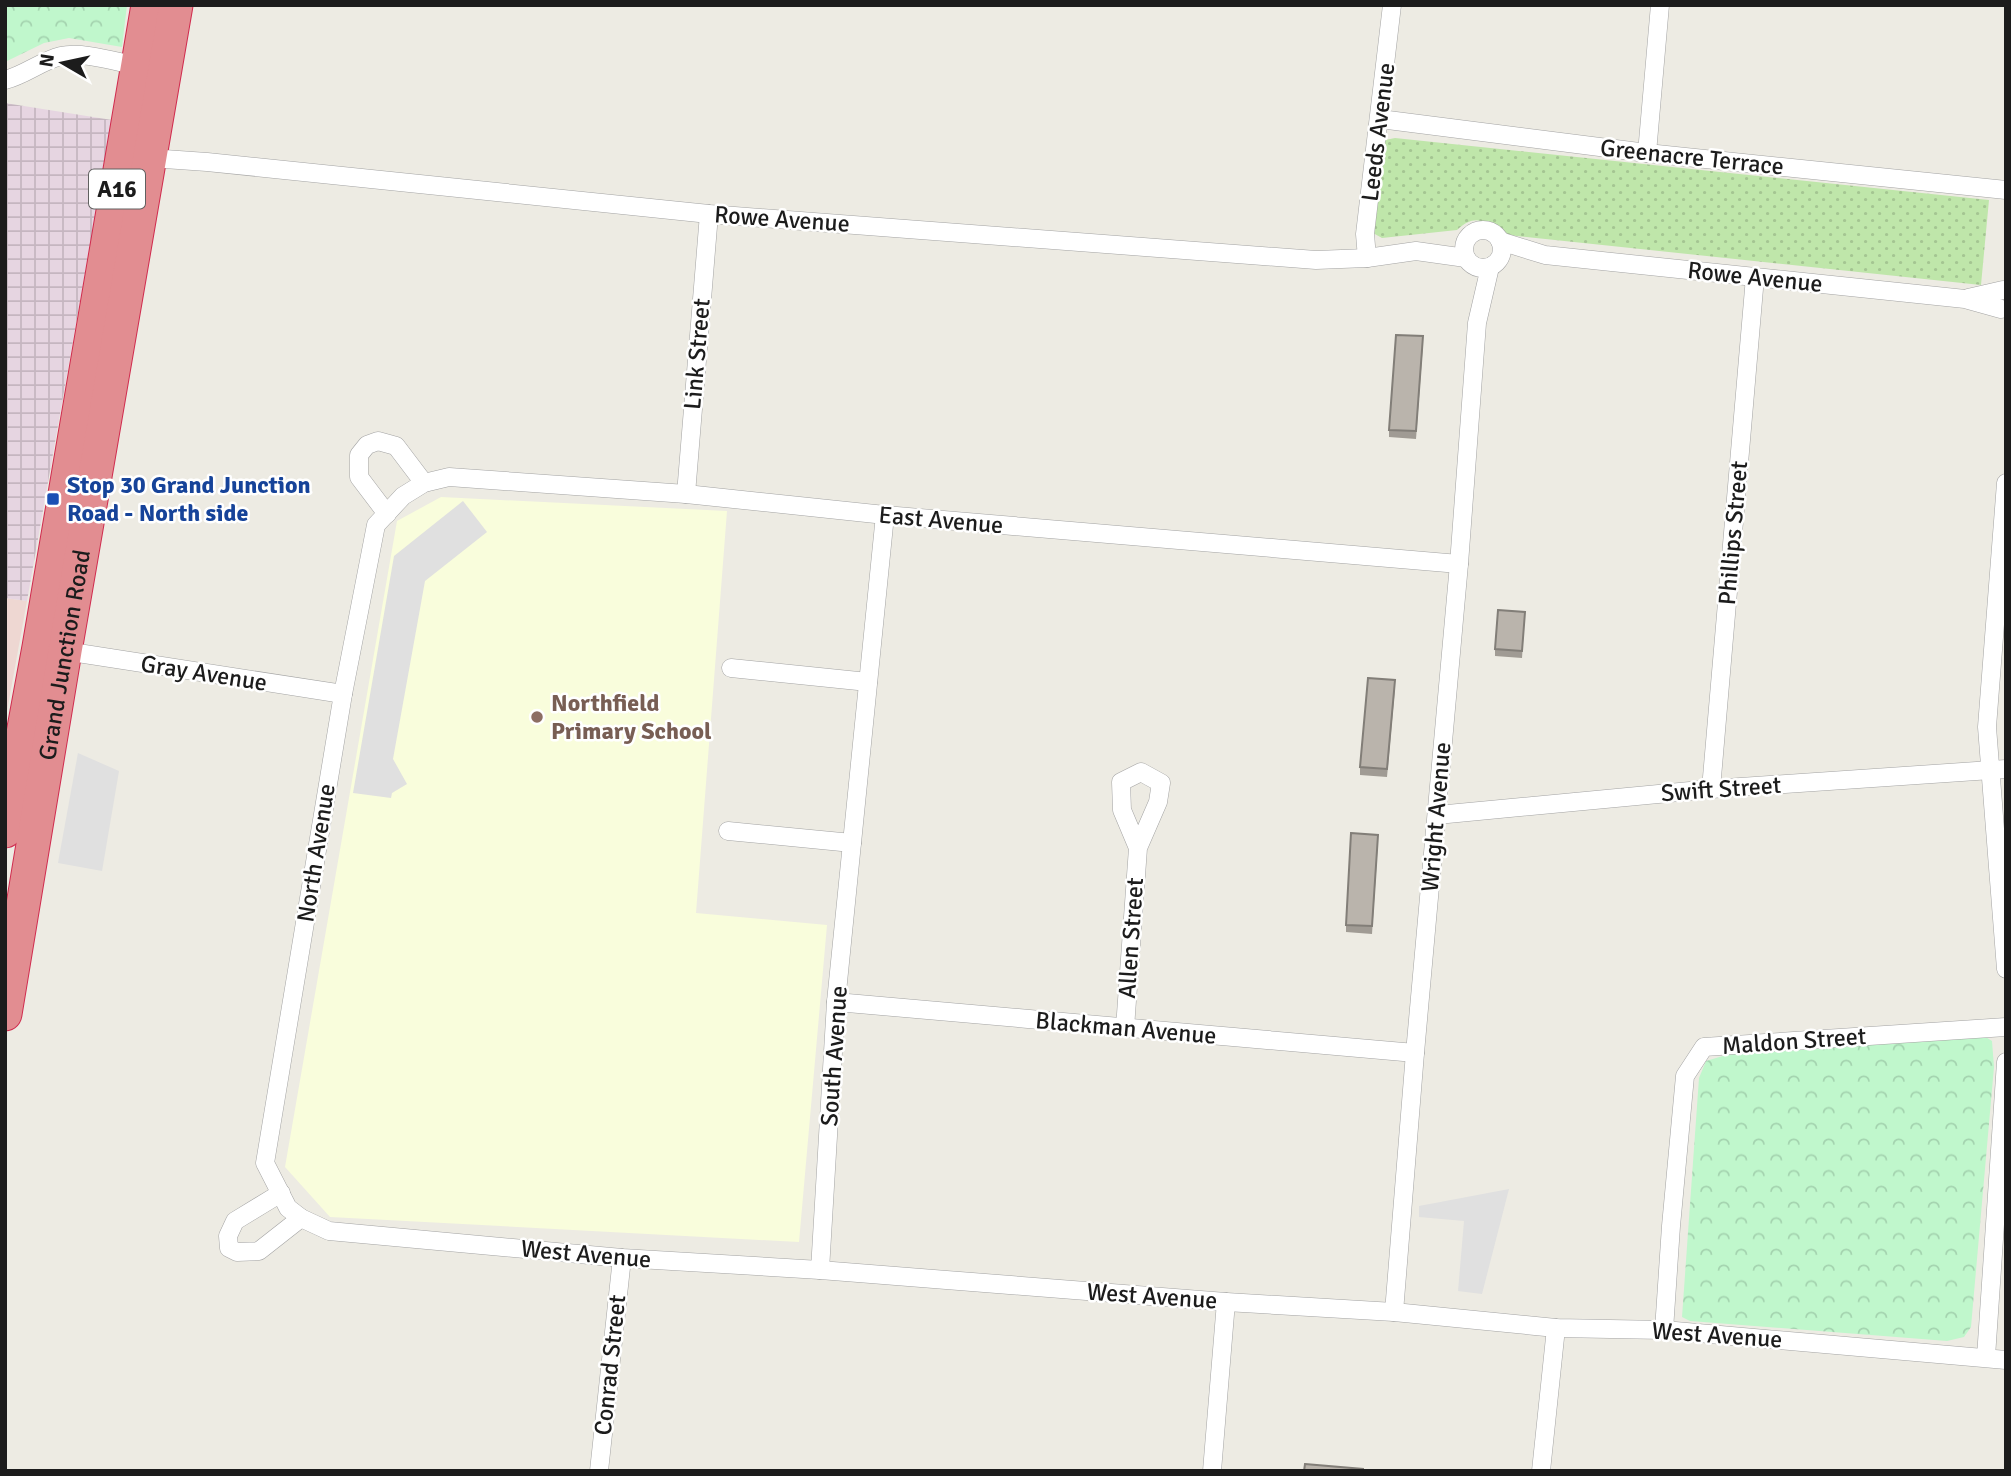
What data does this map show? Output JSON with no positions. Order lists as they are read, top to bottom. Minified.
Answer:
{"streets":{"highway":["A16","Grand Junction Road"],"street":["Leeds Avenue","Greenacre Terrace","Rowe Avenue","Link Street","East Avenue","Phillips Street","Gray Avenue","Swift Street","Wright Avenue","North Avenue","Allen Street","Blackman Avenue","Maldon Street","South Avenue","West Avenue","Conrad Street"]},"crossings":[["Leeds Avenue","Greenacre Terrace"],["Leeds Avenue","Rowe Avenue"],["Rowe Avenue","Link Street"],["Rowe Avenue","Phillips Street"],["Rowe Avenue","Grand Junction Road"],["Rowe Avenue","Wright Avenue"],["Link Street","East Avenue"],["East Avenue","Wright Avenue"],["East Avenue","North Avenue"],["East Avenue","South Avenue"],["Phillips Street","Swift Street"],["Grand Junction Road","Gray Avenue"],["Gray Avenue","North Avenue"],["Swift Street","Wright Avenue"],["Wright Avenue","Blackman Avenue"],["Wright Avenue","West Avenue"],["North Avenue","West Avenue"],["Allen Street","Blackman Avenue"],["Blackman Avenue","South Avenue"],["Maldon Street","West Avenue"],["South Avenue","West Avenue"],["West Avenue","Conrad Street"]],"places":{"transit":["Stop 30 Grand Junction Road - North side"],"other":["Northfield Primary School"]},"north":"left"}
